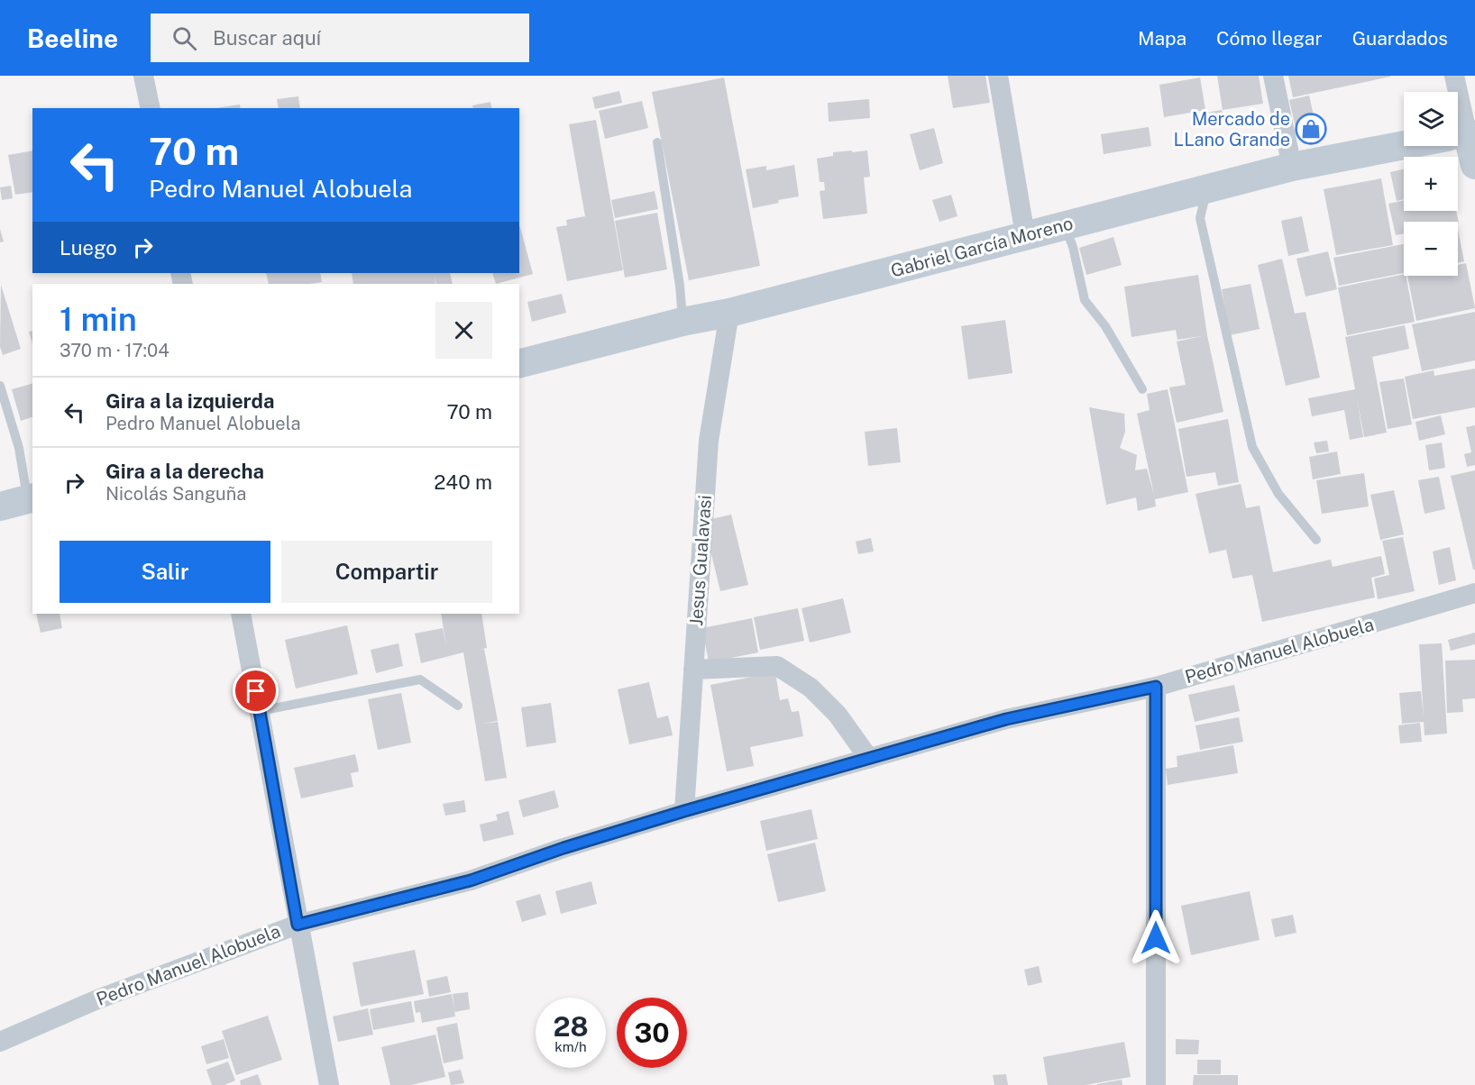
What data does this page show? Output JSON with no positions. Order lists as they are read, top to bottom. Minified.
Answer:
{"streets":{"street":["Gabriel García Moreno","Jesus Gualavasi","Pedro Manuel Alobuela"]},"crossings":[["Gabriel García Moreno","Jesus Gualavasi"],["Jesus Gualavasi","Pedro Manuel Alobuela"]],"places":{"shop":["Mercado de LLano Grande"]},"page":{"header":"Beeline","search":"Buscar aquí","nav":["Mapa","Cómo llegar","Guardados"],"map_buttons":["+","−"],"turn":["70 m","Pedro Manuel Alobuela"],"then":"Luego","heading":["1 min","370 m · 17:04"],"list":[{"name":"Gira a la izquierda","note":"Pedro Manuel Alobuela","value":"70 m"},{"name":"Gira a la derecha","note":"Nicolás Sanguña","value":"240 m"}],"buttons":["Salir","Compartir"],"speed":"28 km/h","limit":"30"}}
